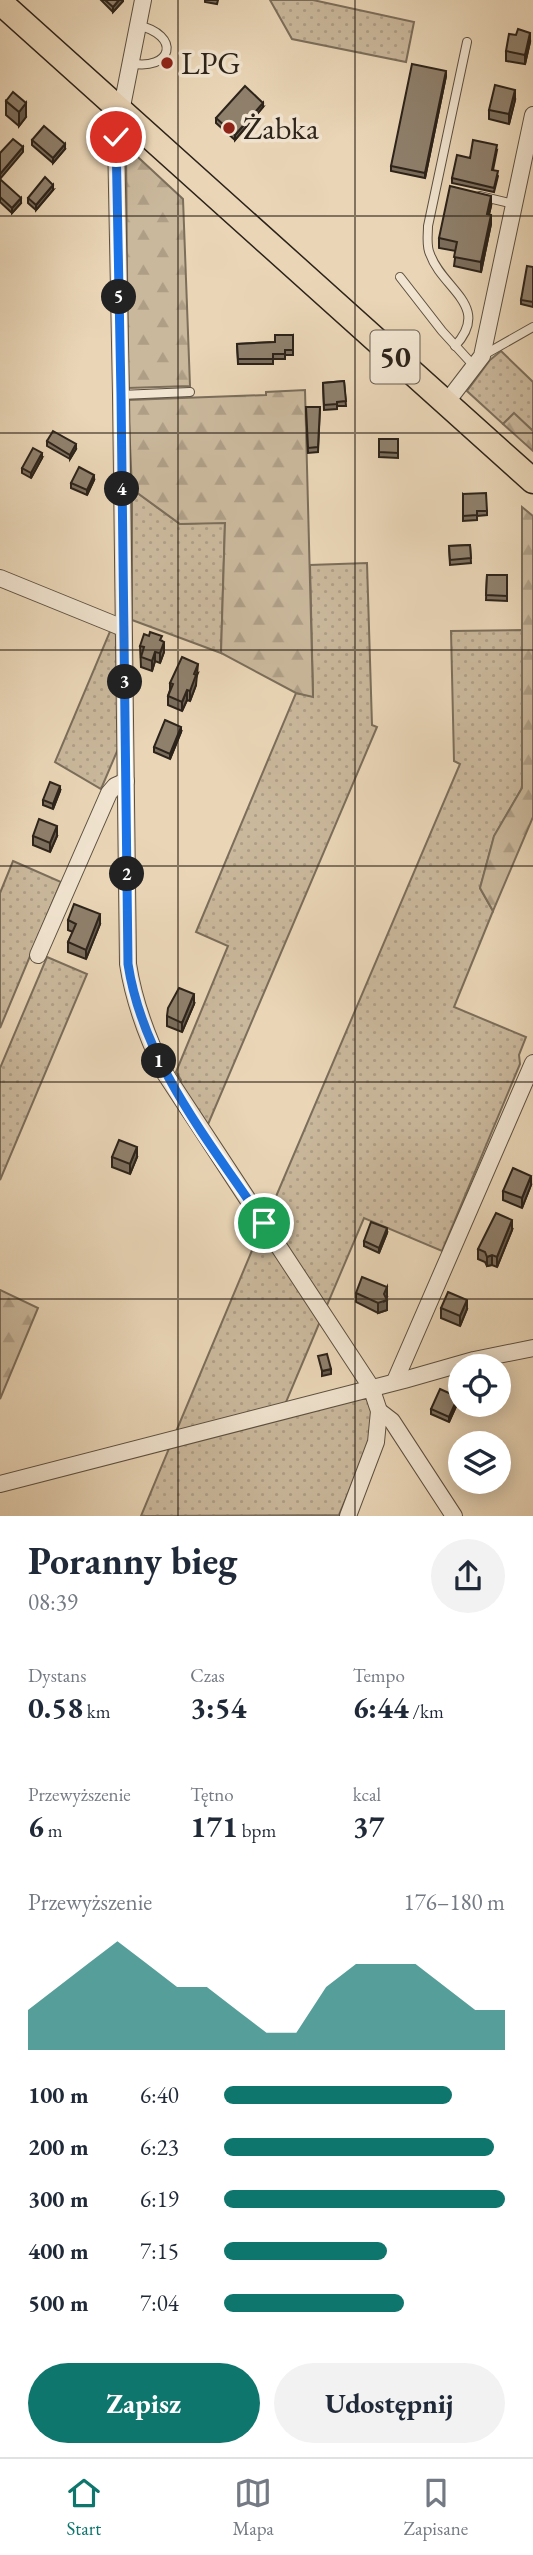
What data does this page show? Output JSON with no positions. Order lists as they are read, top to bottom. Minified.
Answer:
{"streets":{"main road":["50"]},"places":["LPG","Żabka"],"page":{"pins":["5","4","3","2","1"],"heading":["Poranny bieg","08:39"],"stats":[["Dystans","0.58 km"],["Czas","3:54"],["Tempo","6:44 /km"],["Przewyższenie","6 m"],["Tętno","171 bpm"],["kcal","37"]],"chart":["Przewyższenie","176–180 m"],"list":[{"name":"100 m","note":"6:40"},{"name":"200 m","note":"6:23"},{"name":"300 m","note":"6:19"},{"name":"400 m","note":"7:15"},{"name":"500 m","note":"7:04"}],"buttons":["Zapisz","Udostępnij"],"tabs":["Start","Mapa","Zapisane"]}}
